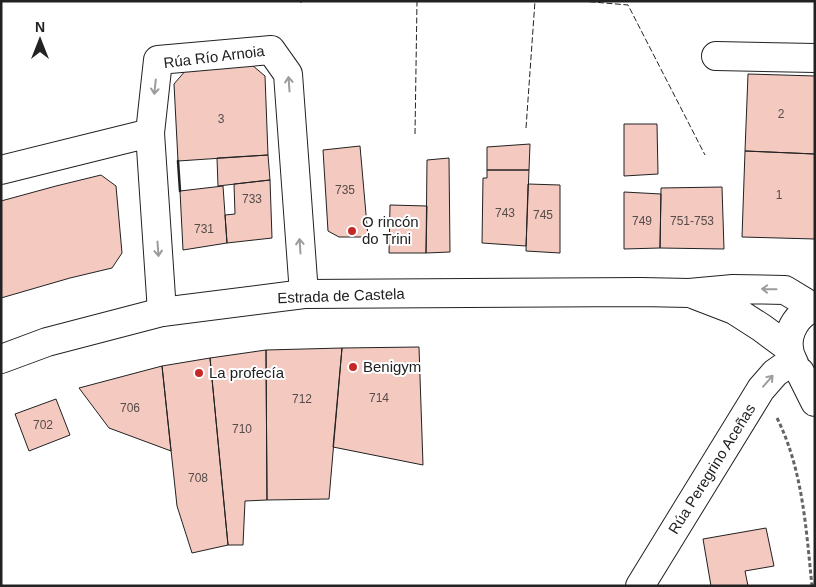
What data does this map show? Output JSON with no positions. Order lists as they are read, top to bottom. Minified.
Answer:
{"streets":{"main road":["Rúa Río Arnoia","Estrada de Castela","Rúa Peregrino Aceñas"]},"crossings":[["Rúa Río Arnoia","Estrada de Castela"]],"places":["O rincón do Trini","Benigym","La profecía"],"house_numbers":["2","3","735","1","733","743","745","749","751-753","731","714","712","706","702","710","708"],"north":"top"}
